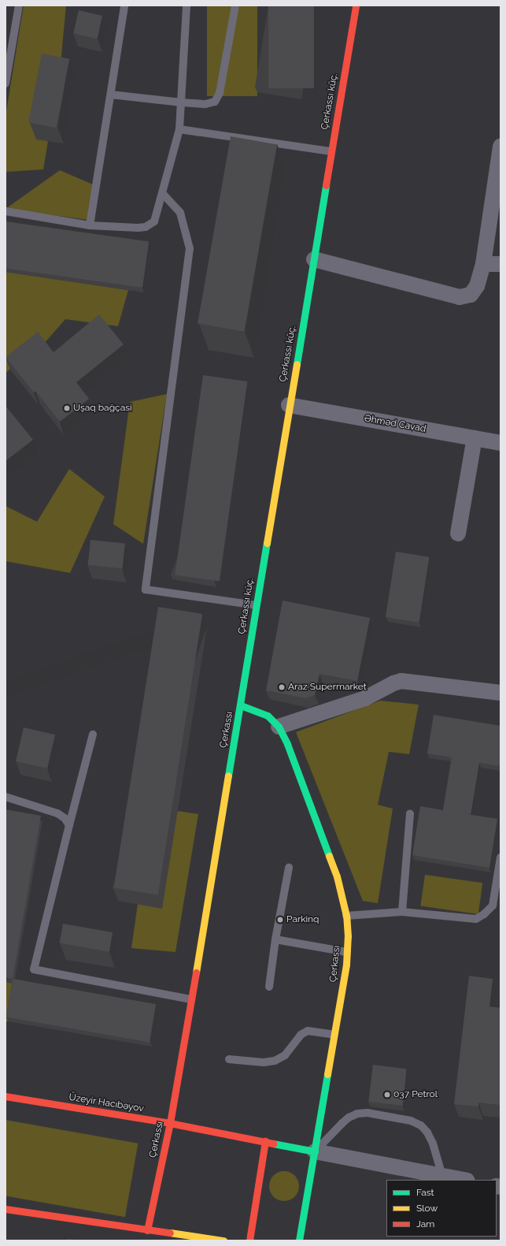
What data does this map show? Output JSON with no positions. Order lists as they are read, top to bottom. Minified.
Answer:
{"streets":{"street":["Çerkassı küç.","Əhməd Cavad","Çerkassı","Üzeyir Hacıbəyov"]},"crossings":[["Çerkassı küç.","Əhməd Cavad"],["Çerkassı küç.","Çerkassı"],["Çerkassı","Üzeyir Hacıbəyov"]],"places":["Uşaq bağçasi","Araz Supermarket","Parkinq","037 Petrol"],"legend":["Fast","Slow","Jam"]}
